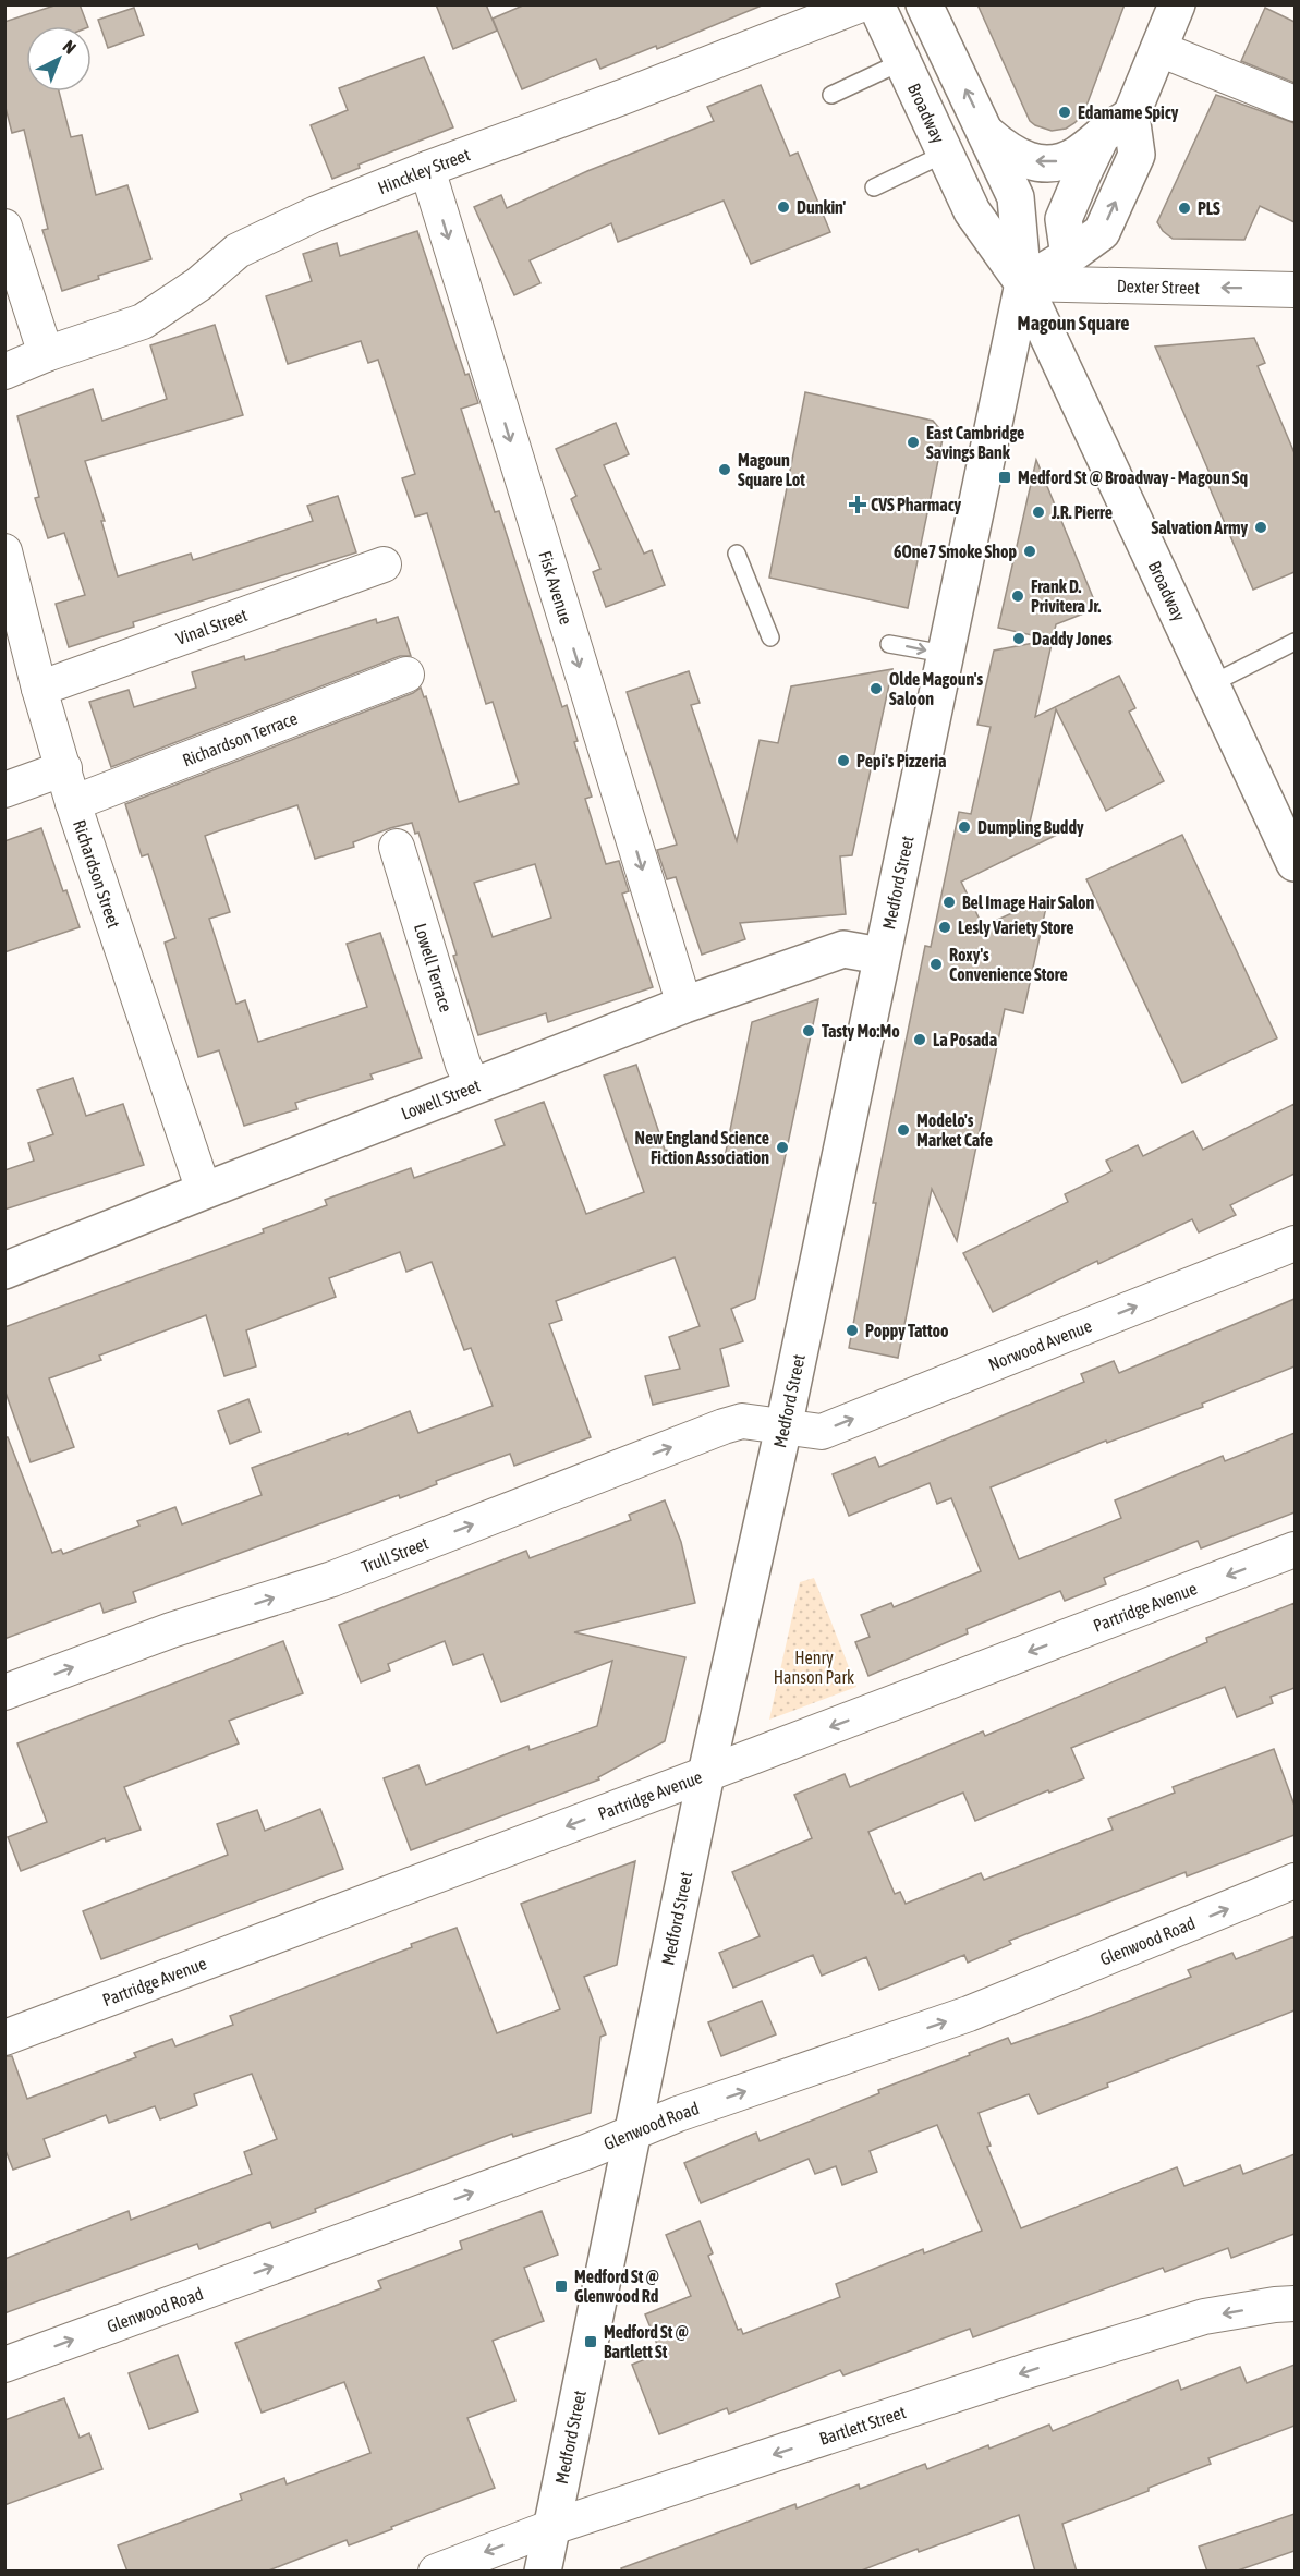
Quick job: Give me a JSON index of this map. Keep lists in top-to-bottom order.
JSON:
{
  "streets": {
    "main road": ["Broadway", "Medford Street", "Lowell Street"],
    "street": [
      "Hinckley Street",
      "Dexter Street",
      "Fisk Avenue",
      "Vinal Street",
      "Richardson Terrace",
      "Richardson Street",
      "Lowell Terrace",
      "Norwood Avenue",
      "Trull Street",
      "Partridge Avenue",
      "Glenwood Road",
      "Bartlett Street"
    ]
  },
  "crossings": [
    ["Broadway", "Dexter Street"],
    ["Broadway", "Medford Street"],
    ["Hinckley Street", "Fisk Avenue"],
    ["Dexter Street", "Medford Street"],
    ["Fisk Avenue", "Lowell Street"],
    ["Vinal Street", "Richardson Street"],
    ["Richardson Terrace", "Richardson Street"],
    ["Richardson Street", "Lowell Street"],
    ["Medford Street", "Lowell Street"],
    ["Medford Street", "Norwood Avenue"],
    ["Medford Street", "Trull Street"],
    ["Medford Street", "Partridge Avenue"],
    ["Medford Street", "Glenwood Road"],
    ["Medford Street", "Bartlett Street"],
    ["Lowell Terrace", "Lowell Street"],
    ["Norwood Avenue", "Trull Street"]
  ],
  "one_way": [
    "Fisk Avenue",
    "Norwood Avenue",
    "Trull Street",
    "Partridge Avenue",
    "Glenwood Road",
    "Bartlett Street"
  ],
  "districts": ["Magoun Square"],
  "parks": ["Henry Hanson Park"],
  "places": {
    "other": [
      "Edamame Spicy",
      "Dunkin'",
      "PLS",
      "East Cambridge Savings Bank",
      "Magoun Square Lot",
      "J.R. Pierre",
      "Salvation Army",
      "6One7 Smoke Shop",
      "Frank D. Privitera Jr.",
      "Daddy Jones",
      "Olde Magoun's Saloon",
      "Pepi's Pizzeria",
      "Dumpling Buddy",
      "Bel Image Hair Salon",
      "Lesly Variety Store",
      "Roxy's Convenience Store",
      "Tasty Mo:Mo",
      "La Posada",
      "Modelo's Market Cafe",
      "New England Science Fiction Association",
      "Poppy Tattoo"
    ],
    "transit": ["Medford St @ Broadway - Magoun Sq", "Medford St @ Glenwood Rd", "Medford St @ Bartlett St"],
    "health": ["CVS Pharmacy"]
  },
  "north": "top right"
}
